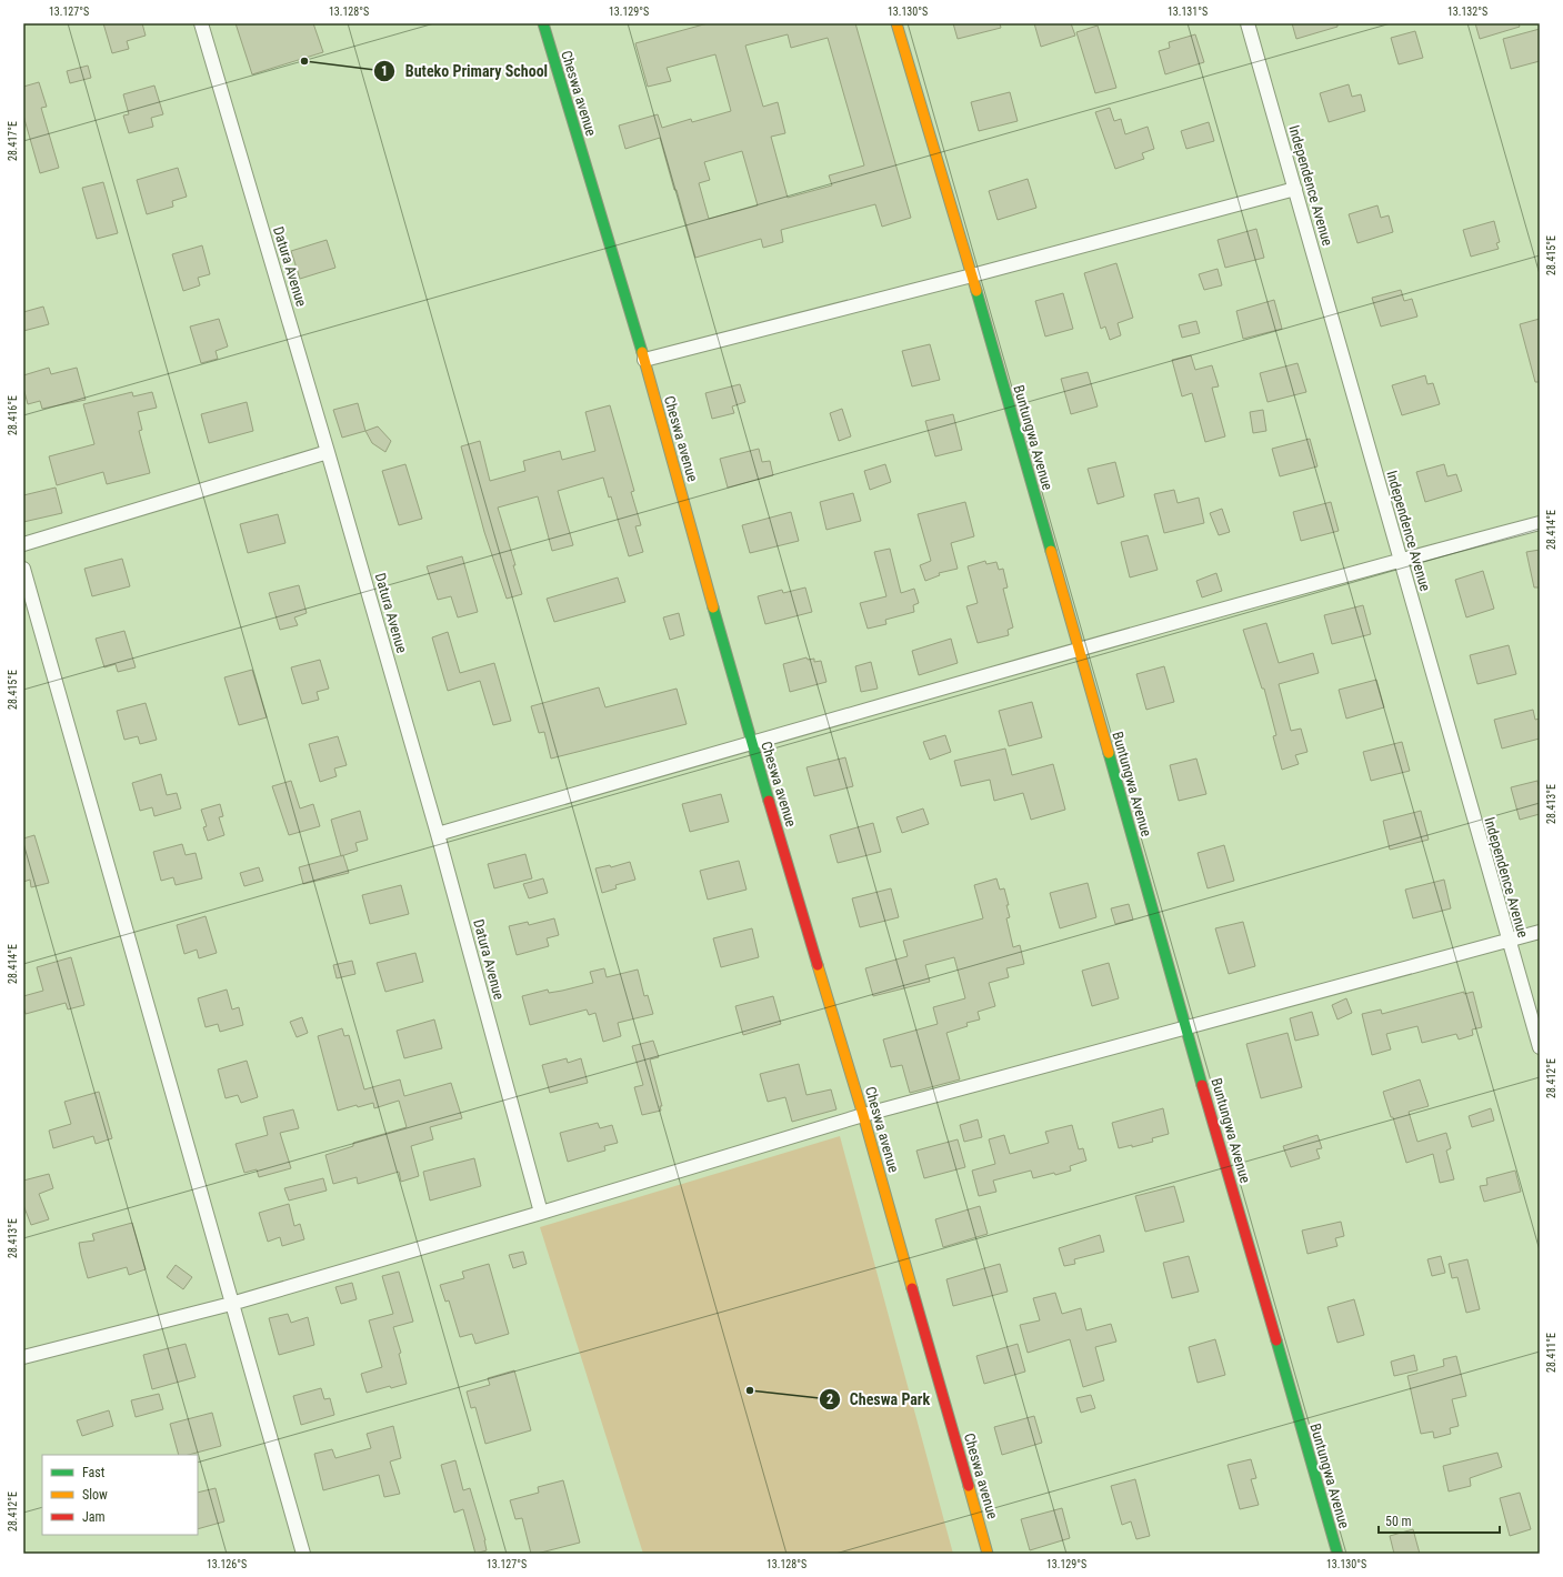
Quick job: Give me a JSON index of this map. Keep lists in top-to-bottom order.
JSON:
{
  "streets": {
    "street": [
      "Cheswa avenue",
      "Independence Avenue",
      "Datura Avenue",
      "Buntungwa Avenue"
    ]
  },
  "places": ["Buteko Primary School", "Cheswa Park"],
  "legend": ["Fast", "Slow", "Jam"],
  "scale_bar": "50 m",
  "coordinates": [
    "13.127°S",
    "13.128°S",
    "13.129°S",
    "13.130°S",
    "13.131°S",
    "13.132°S",
    "28.417°E",
    "28.415°E",
    "28.416°E",
    "28.414°E",
    "28.413°E",
    "28.412°E",
    "28.411°E",
    "13.126°S"
  ]
}
